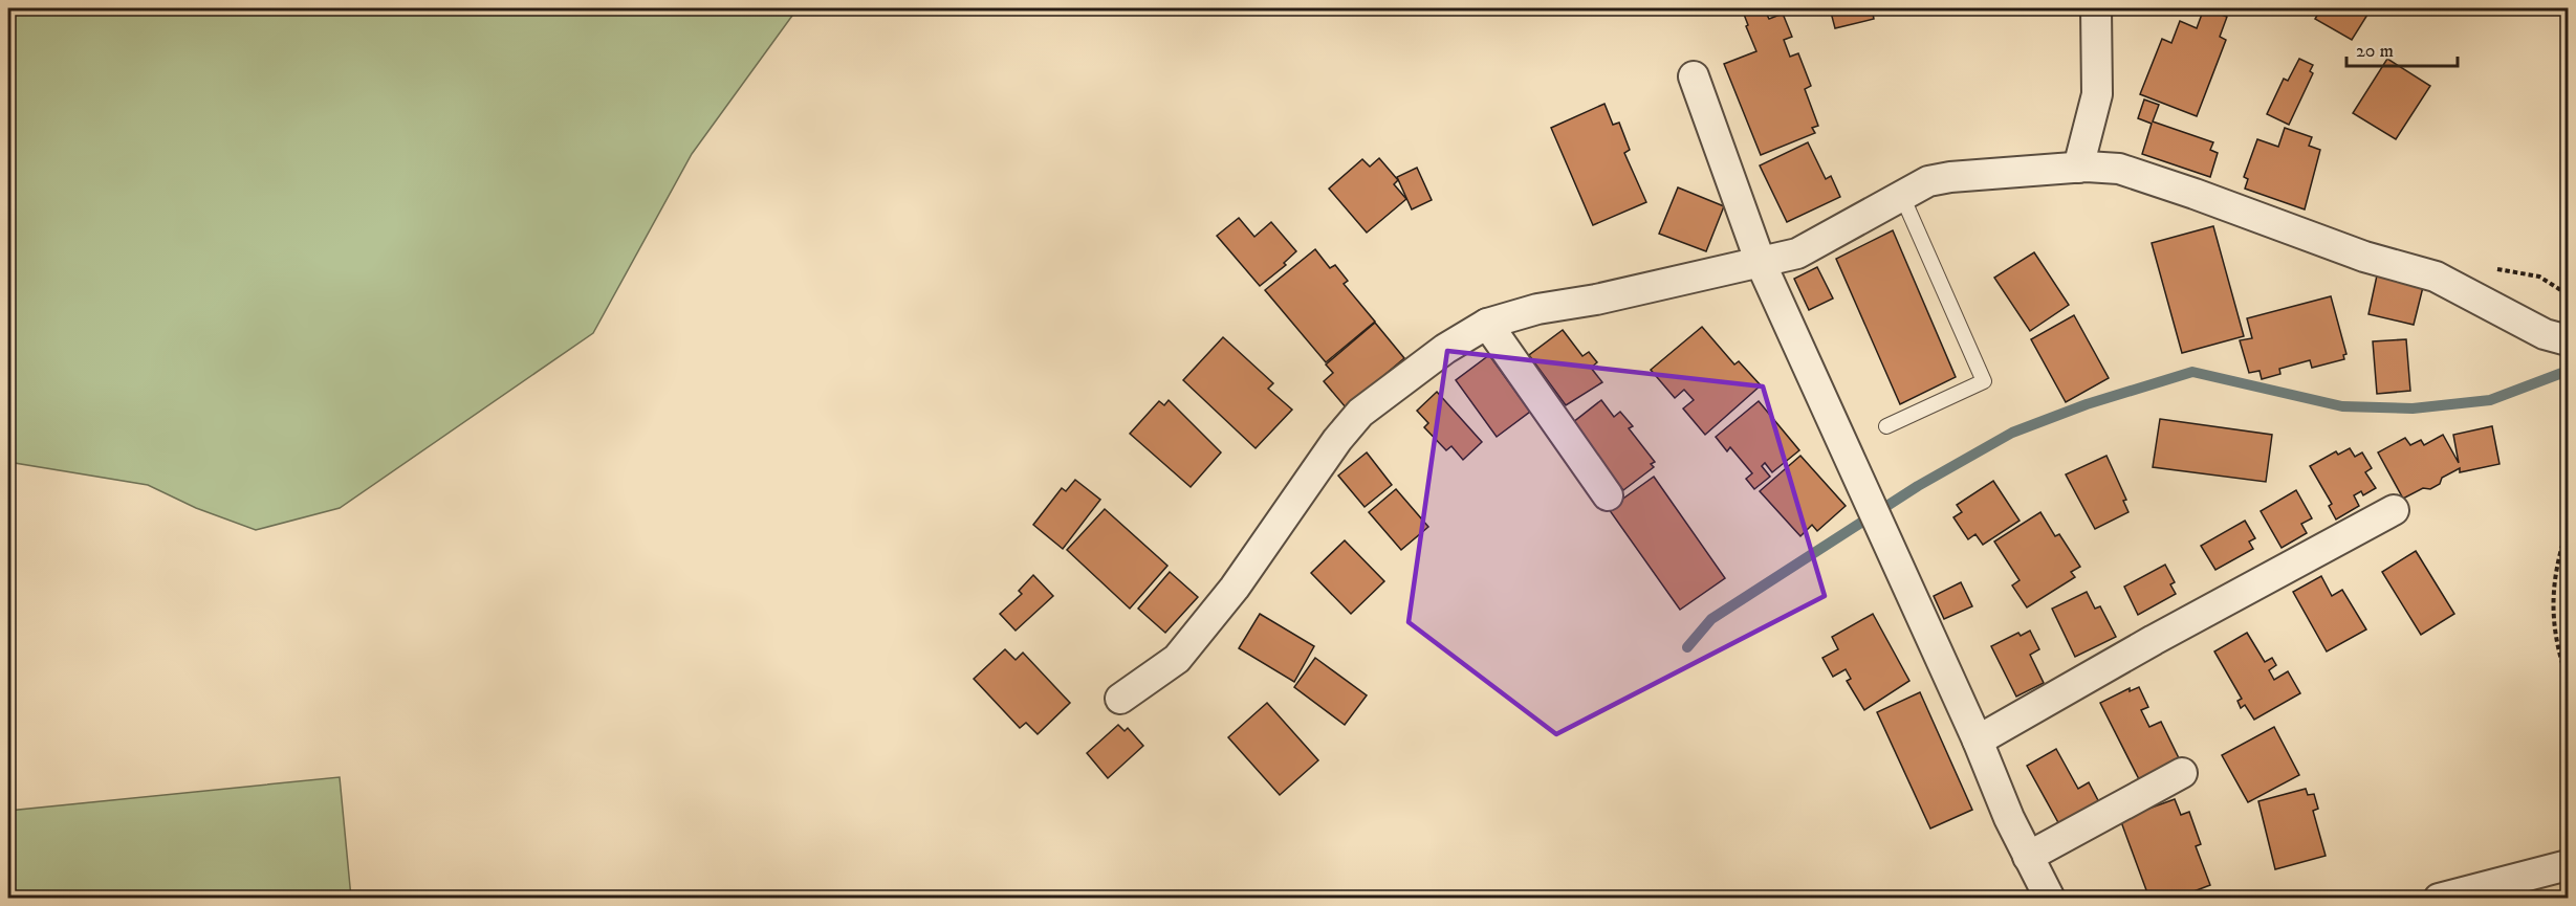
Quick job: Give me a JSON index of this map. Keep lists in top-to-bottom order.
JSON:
{
  "scale_bar": "20 m"
}
